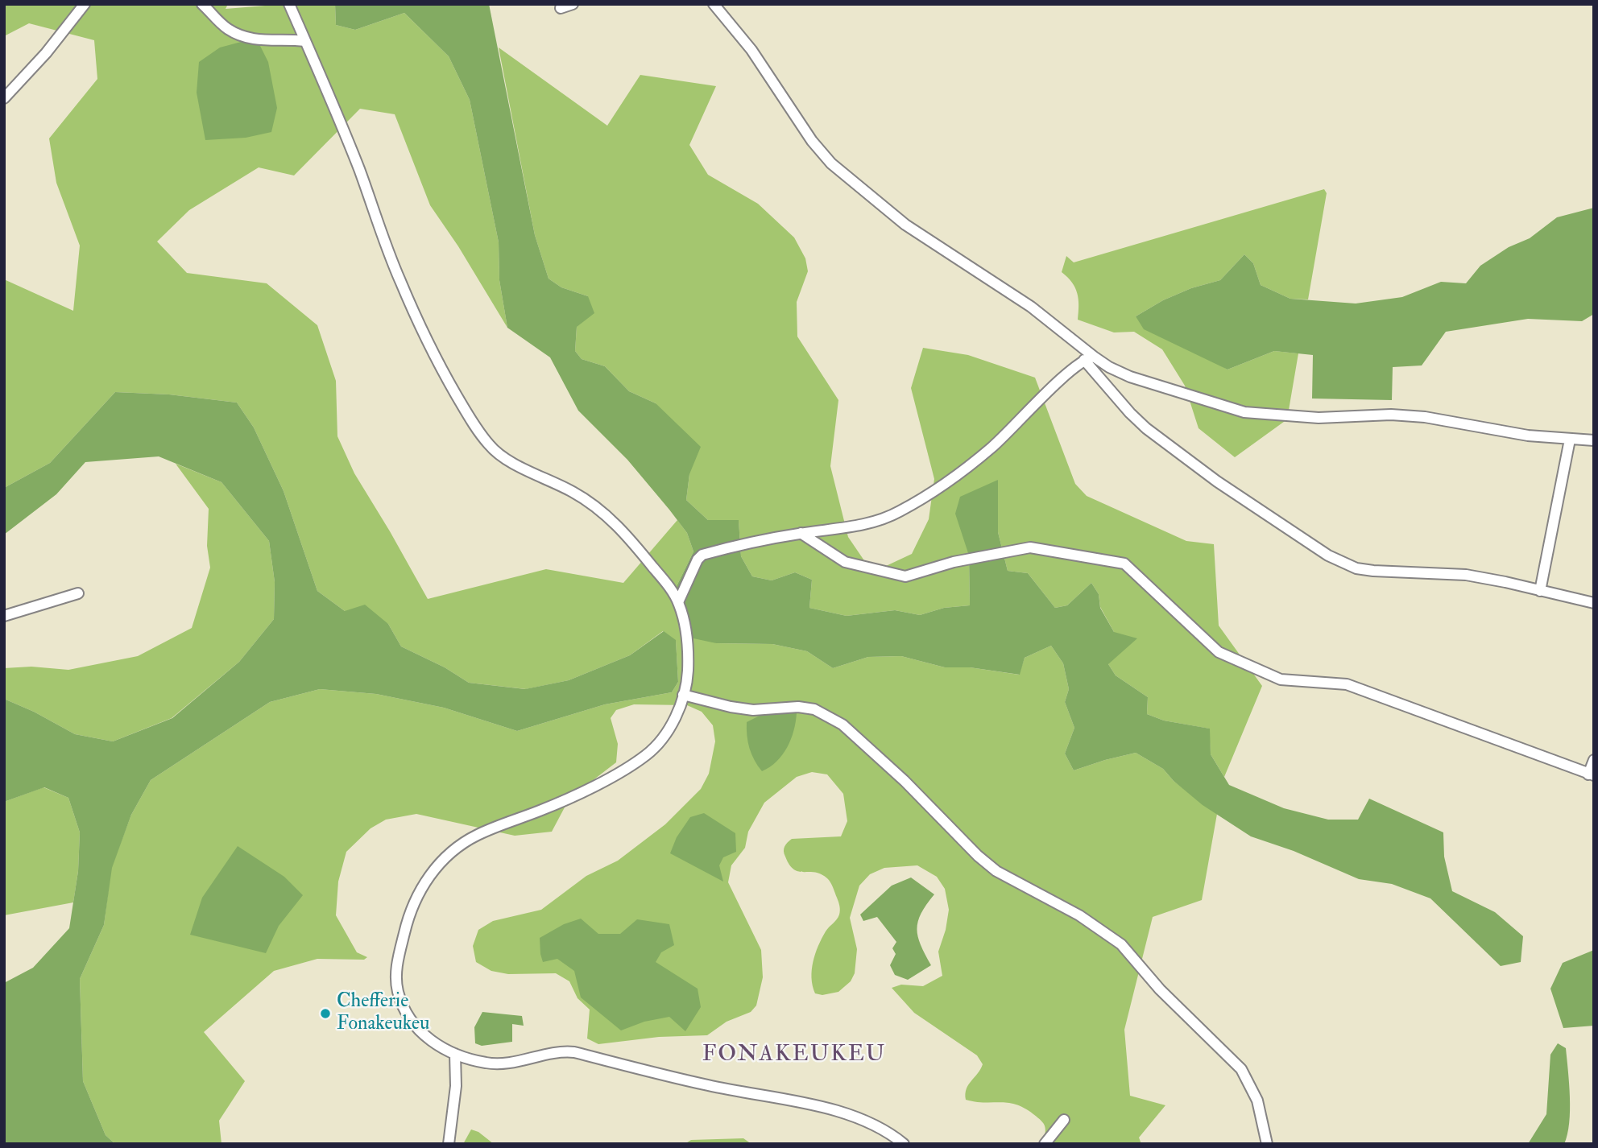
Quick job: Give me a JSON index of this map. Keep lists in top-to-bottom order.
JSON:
{
  "districts": ["FONAKEUKEU"],
  "places": ["Chefferie Fonakeukeu"]
}
